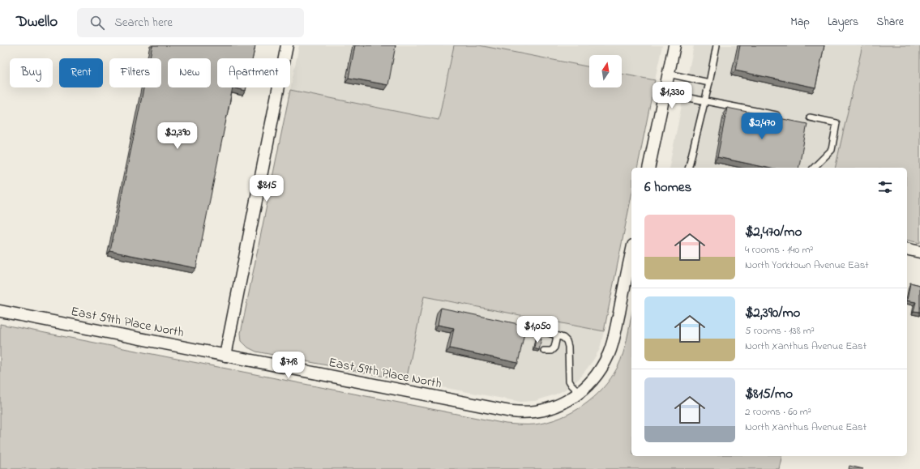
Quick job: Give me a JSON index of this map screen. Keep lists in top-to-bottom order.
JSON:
{
  "streets": {
    "street": ["East 59th Place North"]
  },
  "north": "top",
  "page": {
    "header": "Dwello",
    "search": "Search here",
    "nav": ["Map", "Layers", "Share"],
    "chip": [
      "Buy",
      "Rent",
      "Filters",
      "New",
      "Apartment"
    ],
    "price": [
      "$1,330",
      "$2,470",
      "$2,390",
      "$815",
      "$1,050",
      "$718"
    ],
    "heading": "6 homes",
    "list": [
      {
        "name": "$2,470/mo",
        "note": "4 rooms · 140 m² · North Yorktown Avenue East"
      },
      {
        "name": "$2,390/mo",
        "note": "5 rooms · 138 m² · North Xanthus Avenue East"
      },
      {
        "name": "$815/mo",
        "note": "2 rooms · 60 m² · North Xanthus Avenue East"
      }
    ]
  }
}
